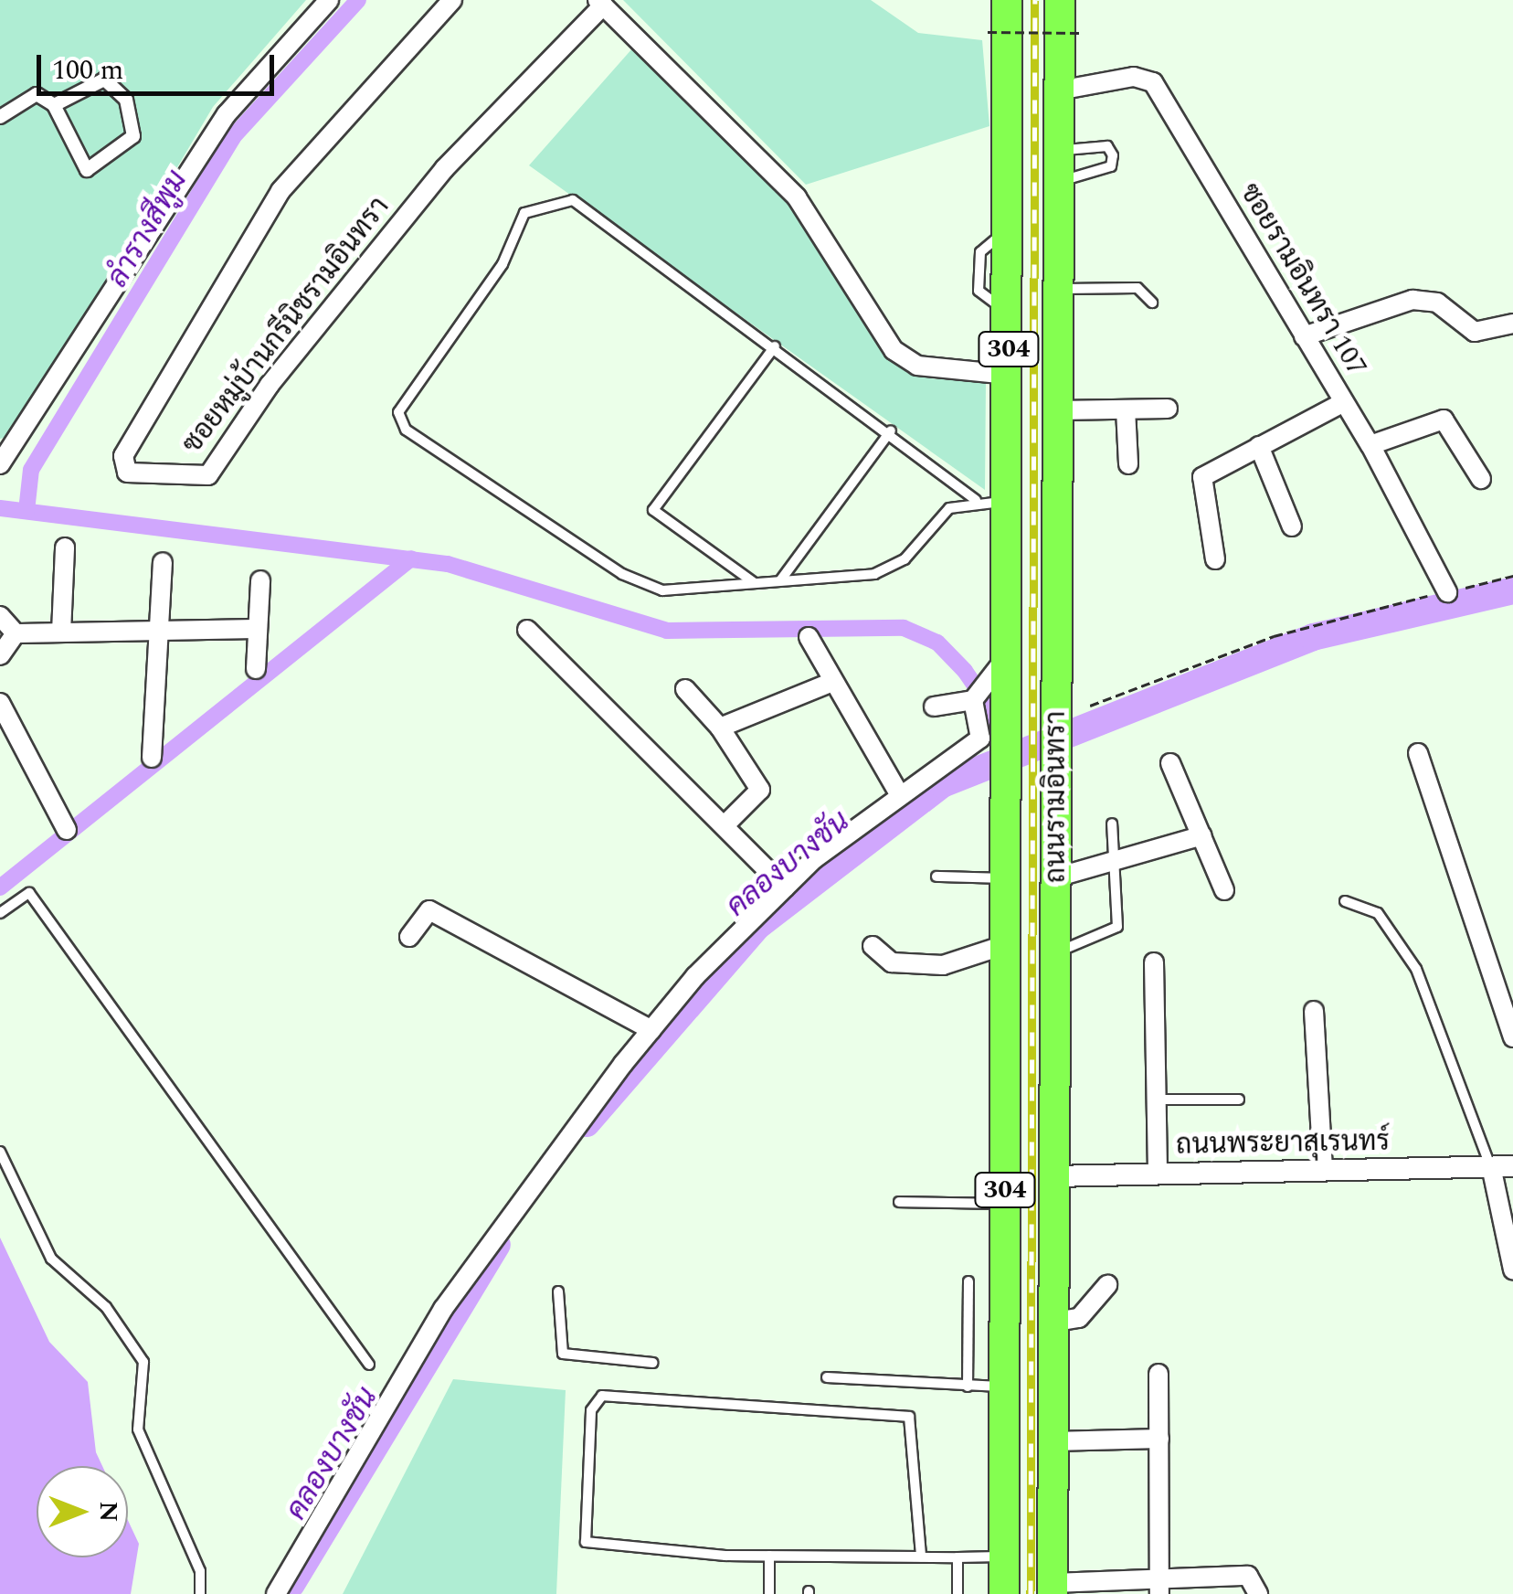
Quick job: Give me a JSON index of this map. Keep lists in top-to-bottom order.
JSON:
{
  "streets": {
    "highway": ["304", "ถนนรามอินทรา"],
    "street": ["ซอยรามอินทรา 107", "ซอยหมู่บ้านกรีนิชรามอินทรา", "ถนนพระยาสุเรนทร์"]
  },
  "crossings": [
    ["ซอยรามอินทรา 107", "ถนนรามอินทรา"],
    ["ซอยหมู่บ้านกรีนิชรามอินทรา", "ถนนรามอินทรา"],
    ["ถนนรามอินทรา", "ถนนพระยาสุเรนทร์"]
  ],
  "water": ["ลำรางสีพูม", "คลองบางชัน"],
  "scale_bar": "100 m",
  "north": "right"
}
